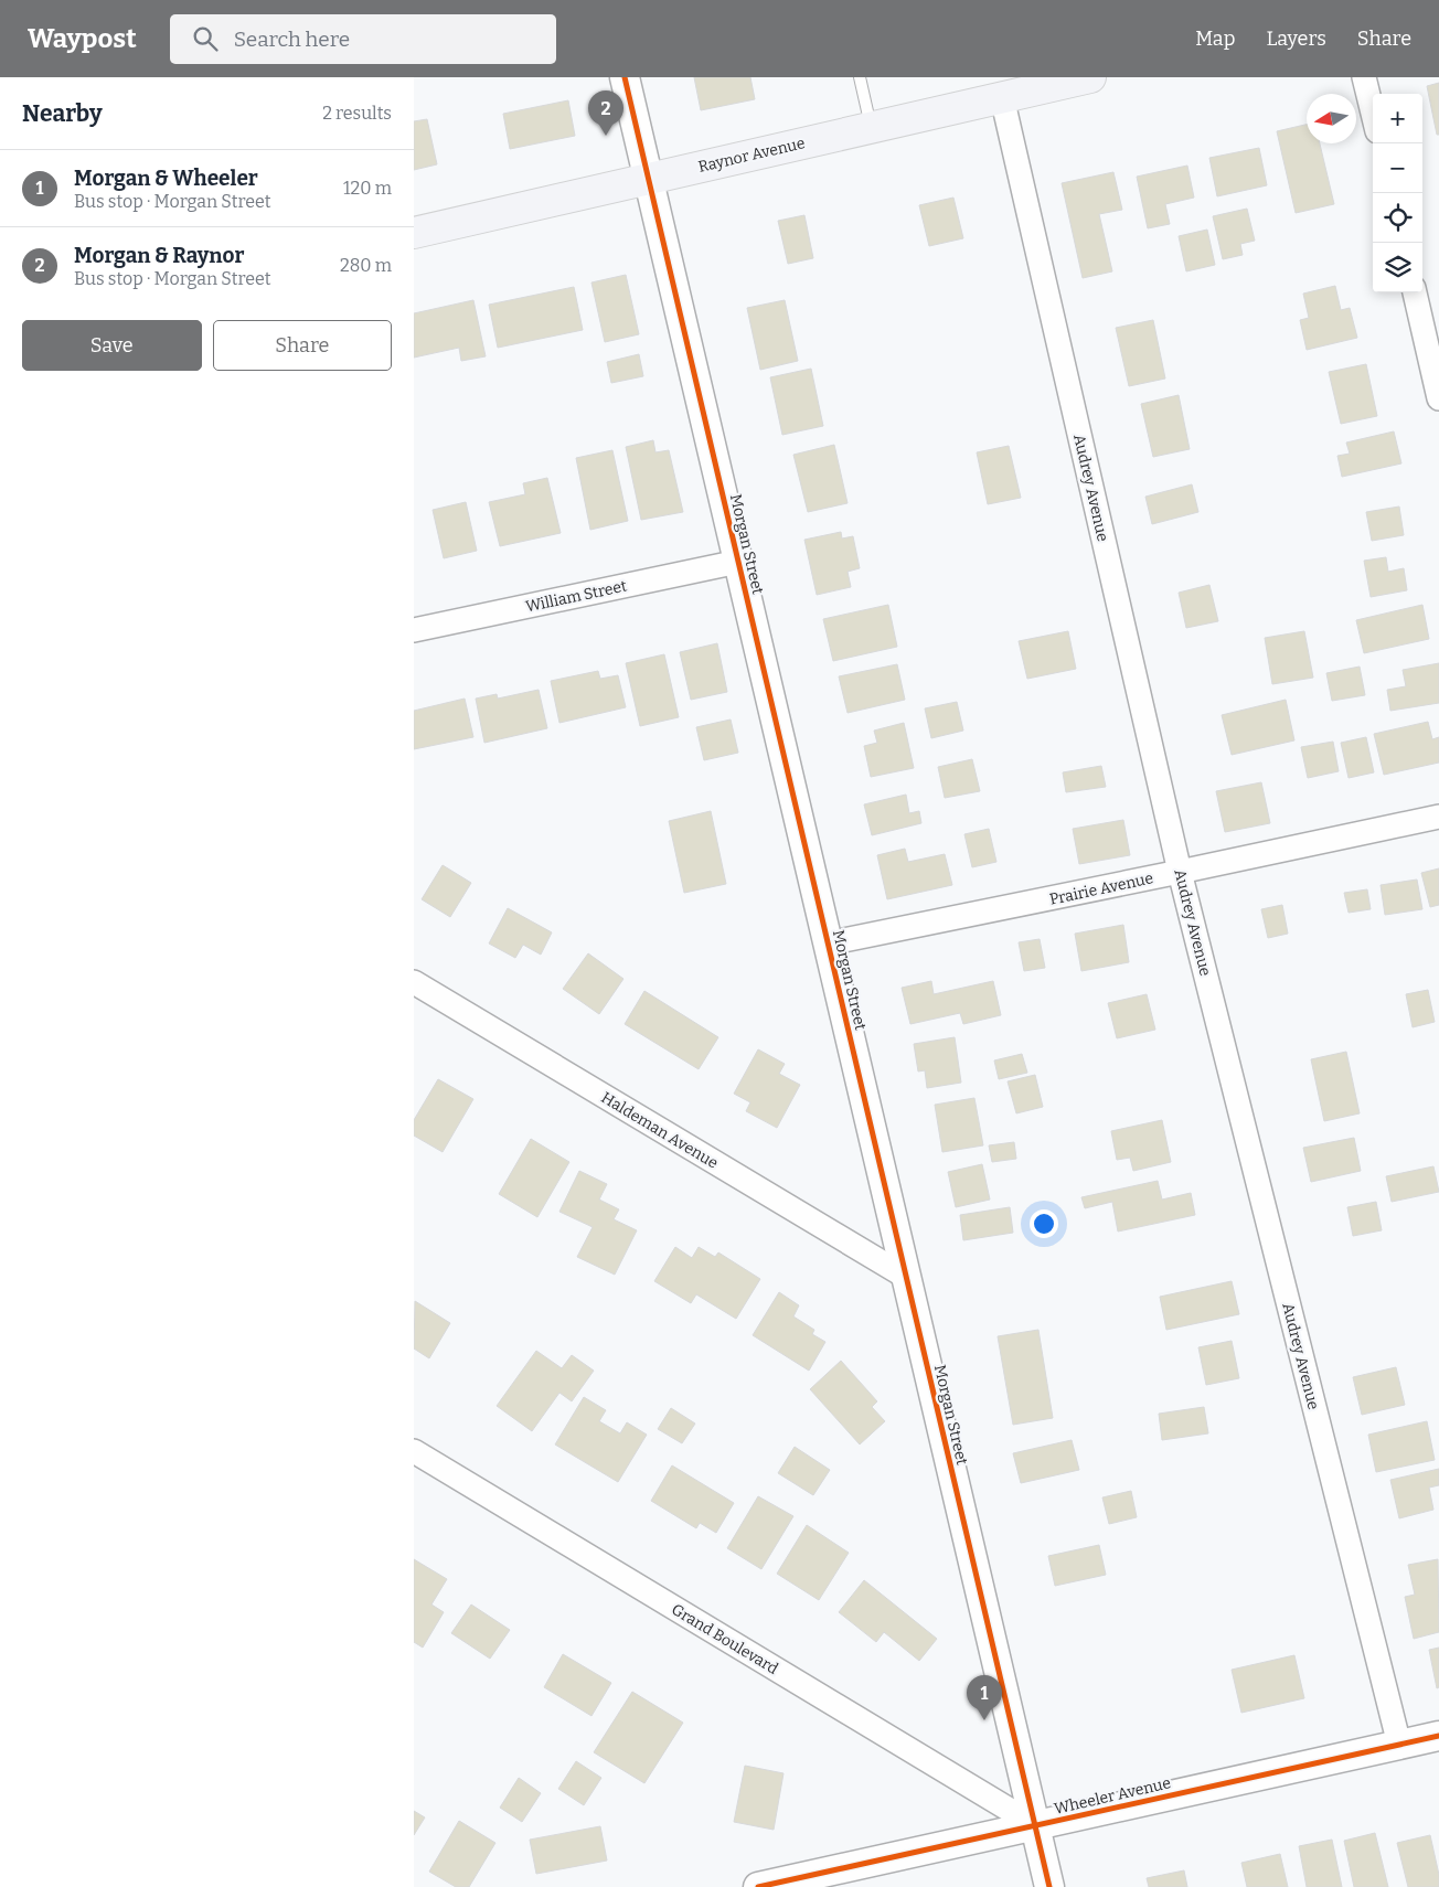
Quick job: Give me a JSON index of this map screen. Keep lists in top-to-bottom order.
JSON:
{
  "streets": {
    "main road": ["Raynor Avenue"],
    "street": [
      "Audrey Avenue",
      "Morgan Street",
      "William Street",
      "Prairie Avenue",
      "Haldeman Avenue",
      "Grand Boulevard",
      "Wheeler Avenue"
    ]
  },
  "crossings": [
    ["Raynor Avenue", "Audrey Avenue"],
    ["Raynor Avenue", "Morgan Street"],
    ["Audrey Avenue", "Prairie Avenue"],
    ["Audrey Avenue", "Wheeler Avenue"],
    ["Morgan Street", "William Street"],
    ["Morgan Street", "Prairie Avenue"],
    ["Morgan Street", "Haldeman Avenue"],
    ["Morgan Street", "Grand Boulevard"],
    ["Morgan Street", "Wheeler Avenue"],
    ["Grand Boulevard", "Wheeler Avenue"]
  ],
  "north": "left",
  "page": {
    "header": "Waypost",
    "search": "Search here",
    "nav": ["Map", "Layers", "Share"],
    "heading": ["Nearby", "2 results"],
    "pins": ["2", "1"],
    "map_buttons": ["+", "−"],
    "list": [
      {
        "mark": "1",
        "name": "Morgan & Wheeler",
        "note": "Bus stop · Morgan Street",
        "value": "120 m"
      },
      {
        "mark": "2",
        "name": "Morgan & Raynor",
        "note": "Bus stop · Morgan Street",
        "value": "280 m"
      }
    ],
    "buttons": ["Save", "Share"]
  }
}
